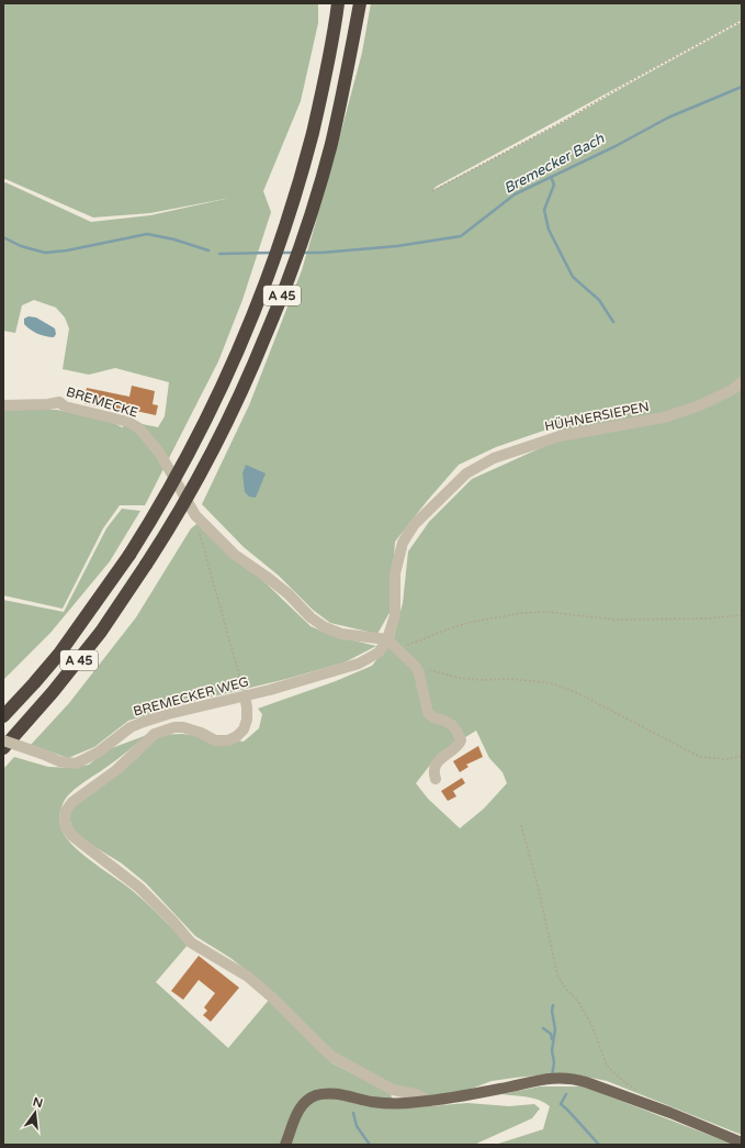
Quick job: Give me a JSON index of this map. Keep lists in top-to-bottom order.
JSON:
{
  "streets": {
    "highway": ["A 45"],
    "street": ["BREMECKE", "HÜHNERSIEPEN", "BREMECKER WEG"]
  },
  "crossings": [
    ["HÜHNERSIEPEN", "BREMECKER WEG"]
  ],
  "water": ["Bremecker Bach"],
  "north": "top"
}
